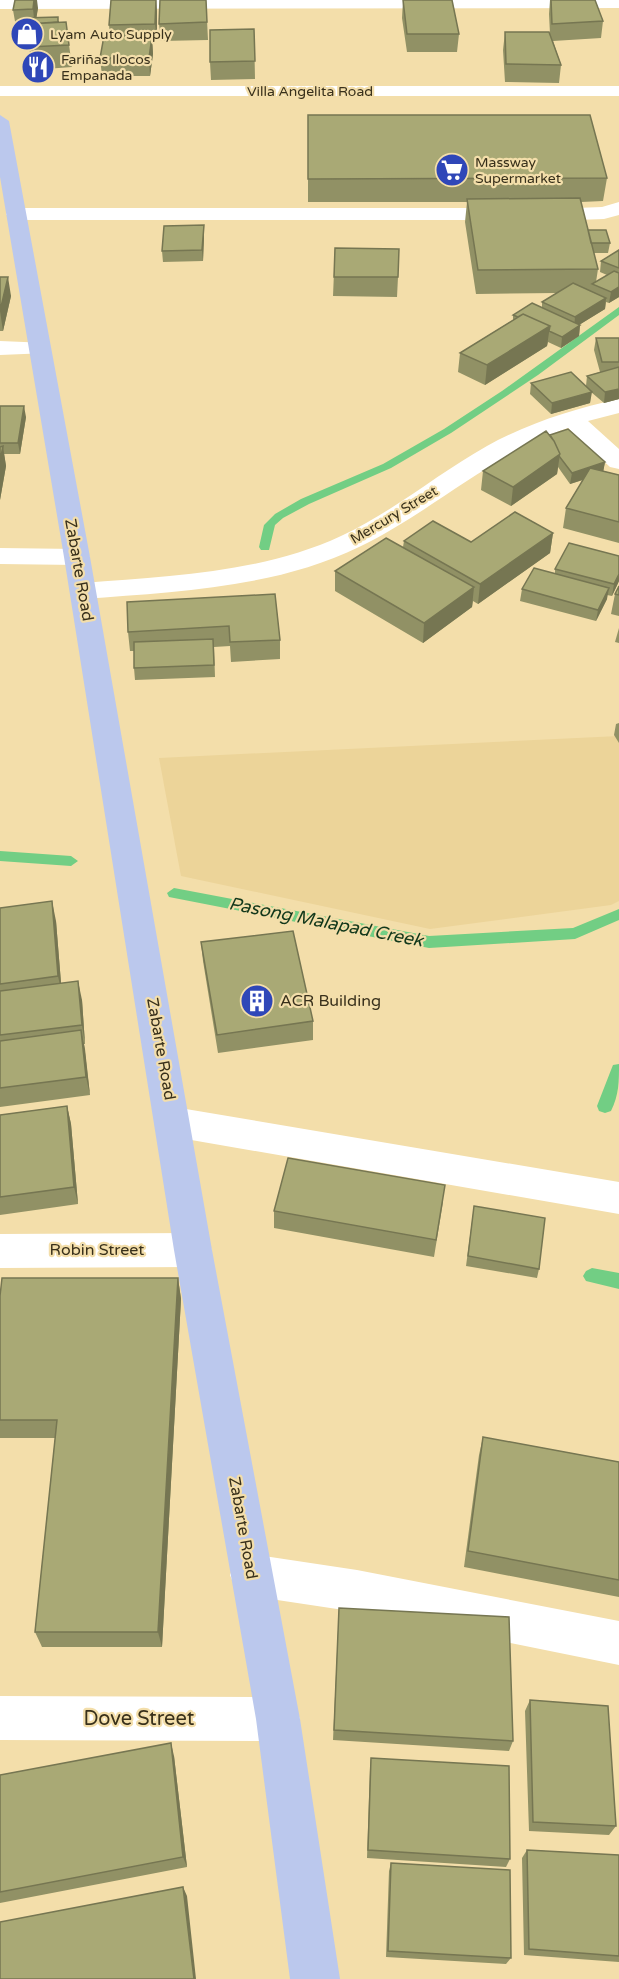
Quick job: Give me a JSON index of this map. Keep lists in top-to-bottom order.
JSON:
{
  "streets": {
    "main road": ["Zabarte Road"],
    "street": [
      "Villa Angelita Road",
      "Mercury Street",
      "Robin Street",
      "Dove Street"
    ]
  },
  "crossings": [
    ["Mercury Street", "Zabarte Road"],
    ["Zabarte Road", "Robin Street"],
    ["Zabarte Road", "Dove Street"]
  ],
  "water": ["Pasong Malapad Creek"],
  "places": {
    "shop": ["Lyam Auto Supply"],
    "restaurant": ["Fariñas Ilocos Empanada"],
    "supermarket": ["Massway Supermarket"],
    "building": ["ACR Building"]
  }
}
